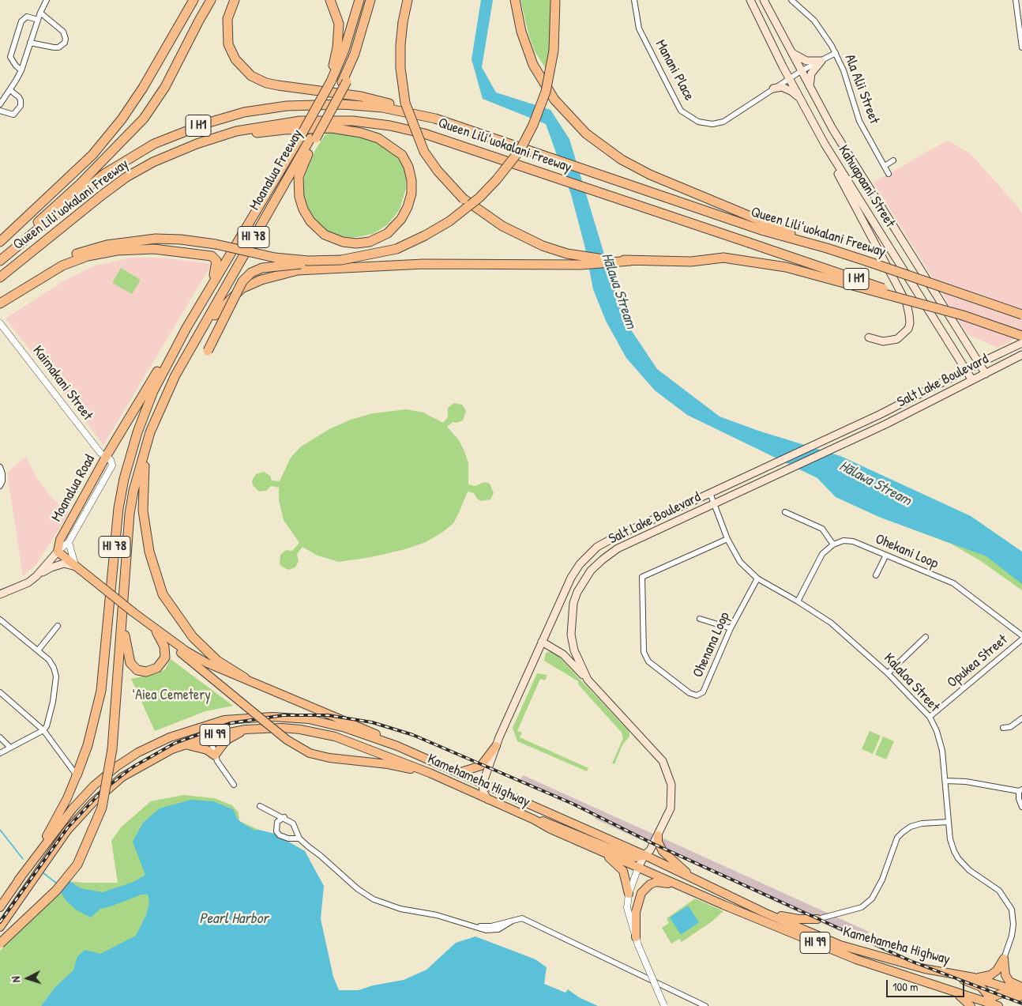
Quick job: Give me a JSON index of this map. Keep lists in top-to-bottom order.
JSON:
{
  "streets": {
    "highway": [
      "I H1",
      "Queen Liliʻuokalani Freeway",
      "Moanalua Freeway",
      "HI 78"
    ],
    "main road": [
      "Kahuapaani Street",
      "Salt Lake Boulevard",
      "Moanalua Road",
      "HI 99",
      "Kamehameha Highway"
    ],
    "street": [
      "Manani Place",
      "Ala Alii Street",
      "Kaimakani Street",
      "Ohekani Loop",
      "Ohenana Loop",
      "Opukea Street",
      "Kalaloa Street"
    ]
  },
  "crossings": [
    ["Manani Place", "Ala Alii Street"],
    ["Manani Place", "Kahuapaani Street"],
    ["Moanalua Freeway", "HI 78"],
    ["Kahuapaani Street", "Salt Lake Boulevard"],
    ["HI 78", "Kamehameha Highway"],
    ["Salt Lake Boulevard", "Kalaloa Street"],
    ["Salt Lake Boulevard", "Kamehameha Highway"],
    ["Kaimakani Street", "Moanalua Road"],
    ["Ohenana Loop", "Kalaloa Street"],
    ["Opukea Street", "Kalaloa Street"]
  ],
  "water": ["Hālawa Stream", "Pearl Harbor"],
  "parks": ["ʻAiea Cemetery"],
  "scale_bar": "100 m",
  "north": "left"
}
